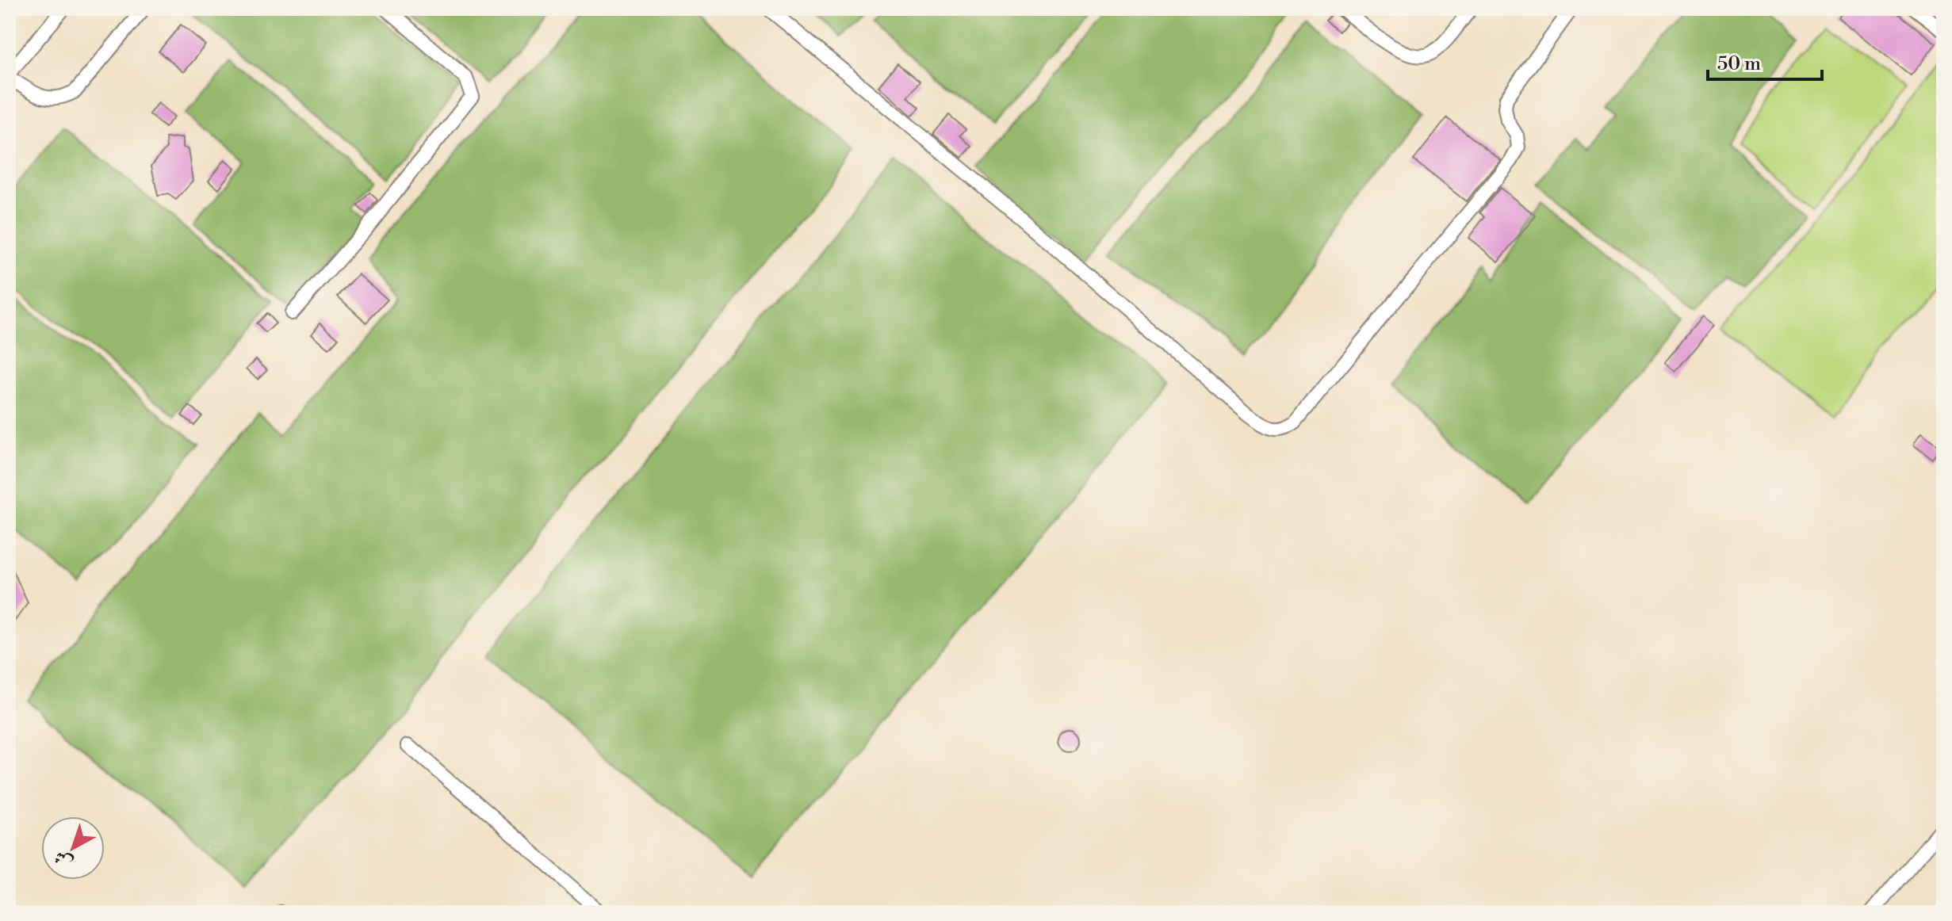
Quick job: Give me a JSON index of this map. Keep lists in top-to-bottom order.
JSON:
{
  "scale_bar": "50 m",
  "north": "bottom left"
}
